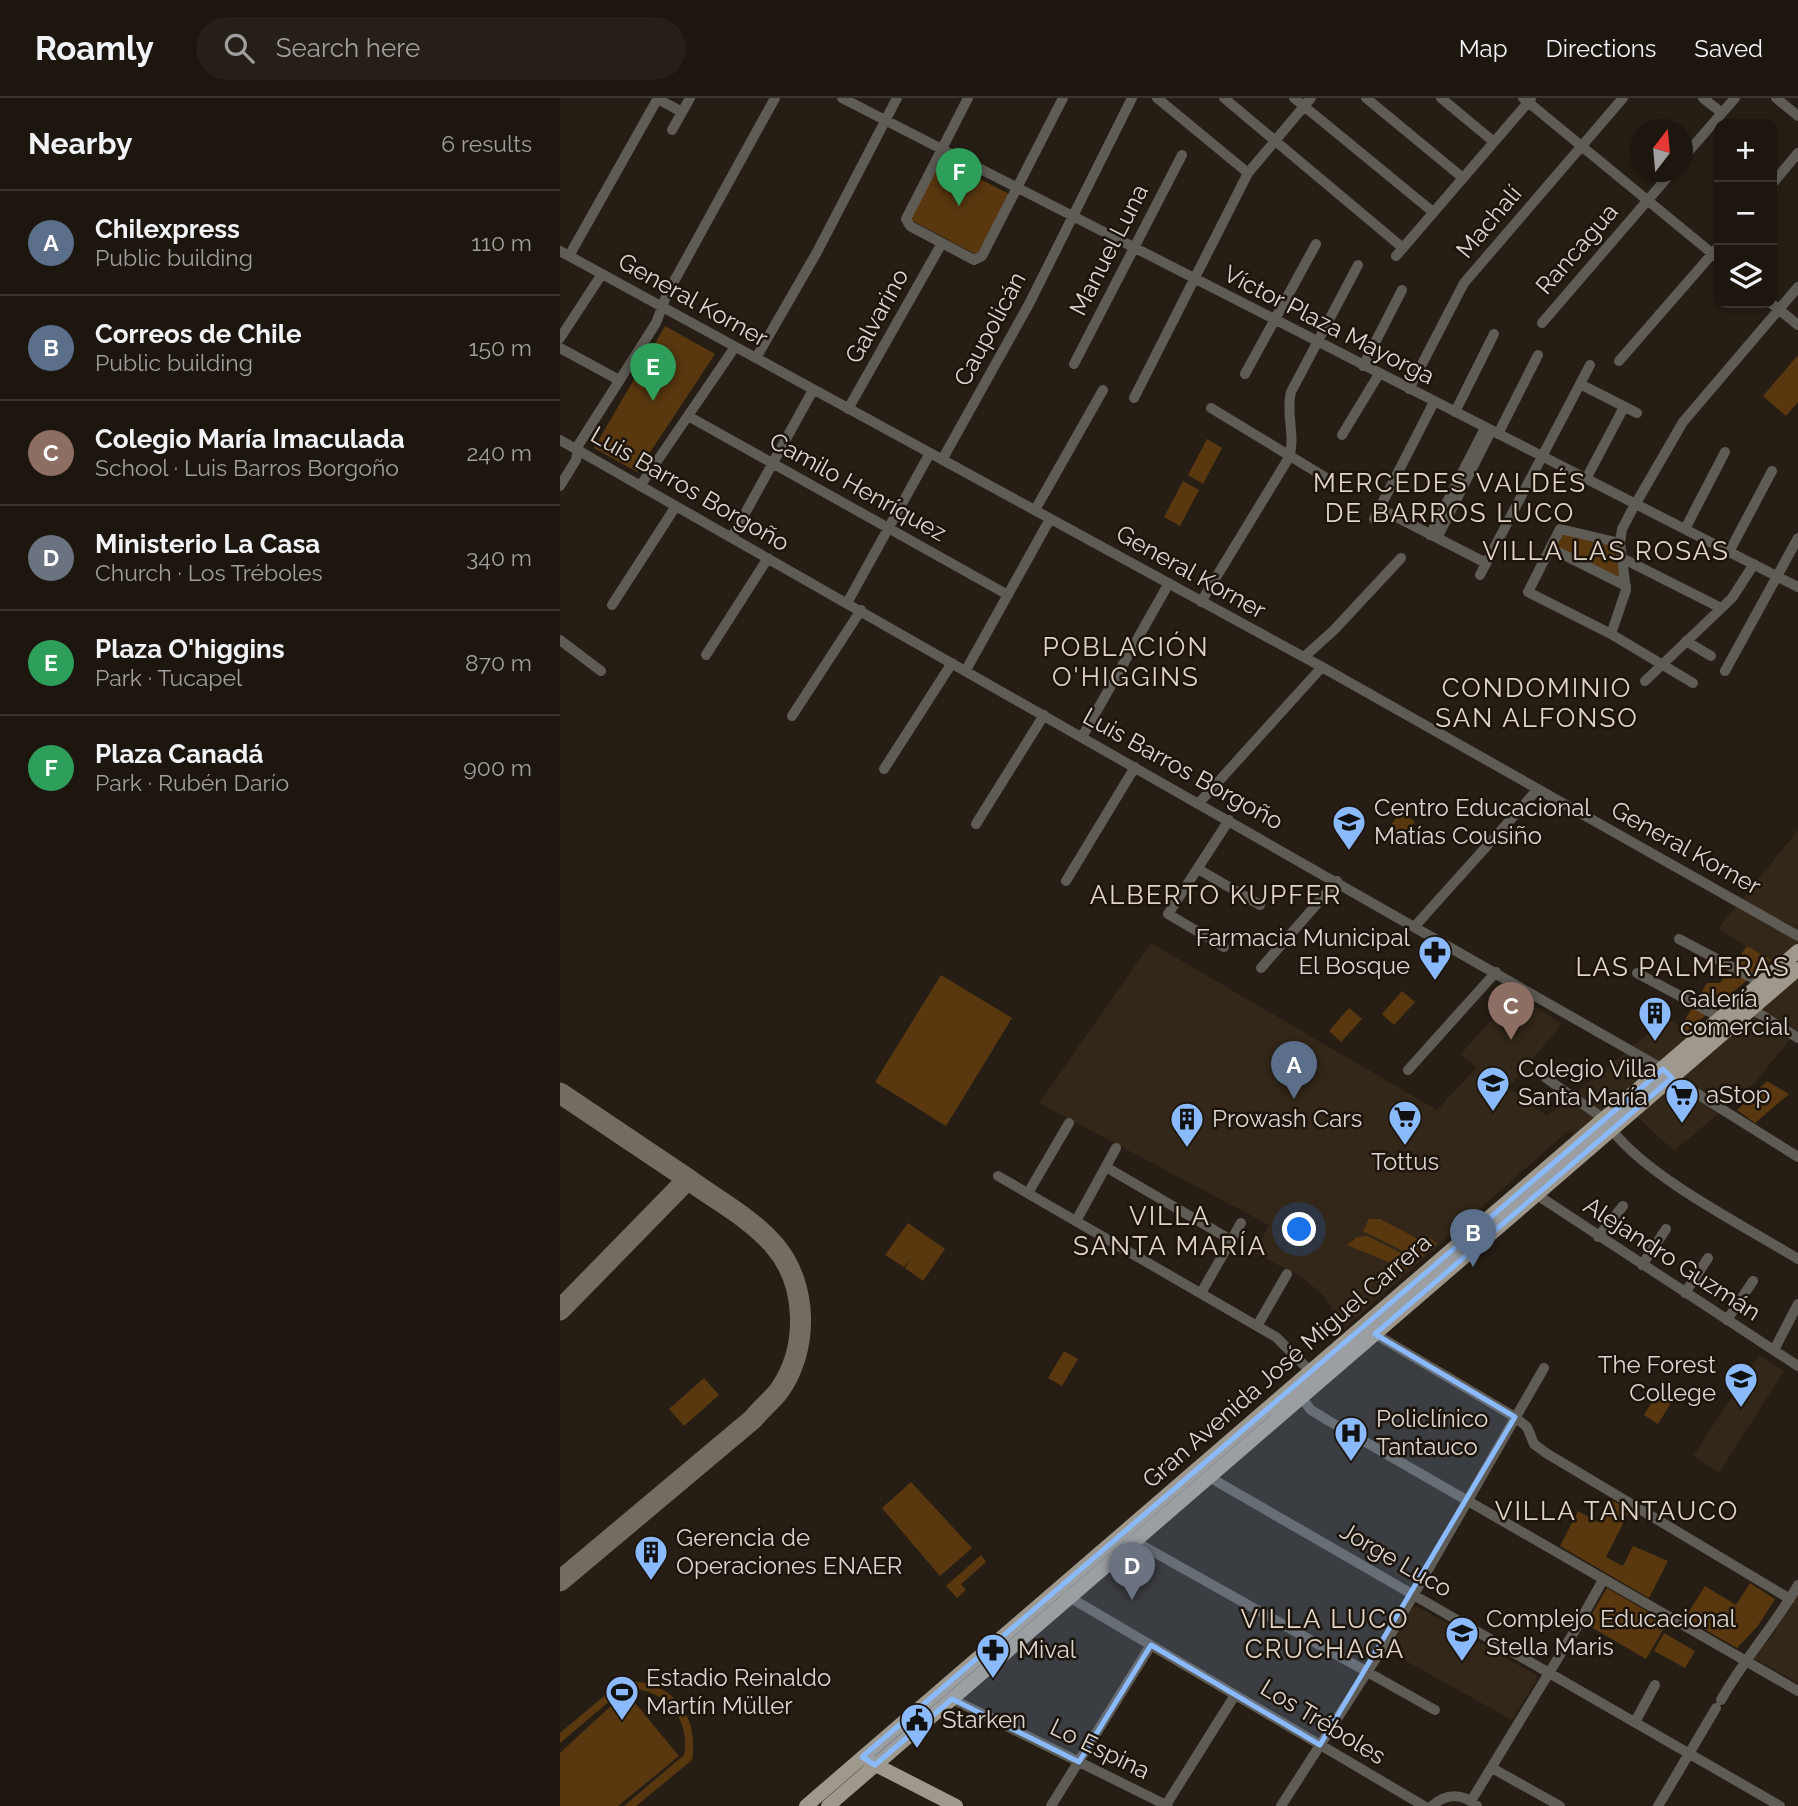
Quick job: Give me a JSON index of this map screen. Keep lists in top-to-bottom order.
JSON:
{
  "streets": {
    "main road": ["Gran Avenida José Miguel Carrera"],
    "street": [
      "Machalí",
      "Rancagua",
      "Manuel Luna",
      "General Korner",
      "Galvarino",
      "Víctor Plaza Mayorga",
      "Caupolicán",
      "Camilo Henríquez",
      "Luis Barros Borgoño",
      "Alejandro Guzmán",
      "Jorge Luco",
      "Los Tréboles",
      "Lo Espina"
    ]
  },
  "crossings": [
    ["Machalí", "Víctor Plaza Mayorga"],
    ["Manuel Luna", "Víctor Plaza Mayorga"],
    ["General Korner", "Galvarino"],
    ["General Korner", "Caupolicán"],
    ["Víctor Plaza Mayorga", "Caupolicán"],
    ["Luis Barros Borgoño", "Gran Avenida José Miguel Carrera"],
    ["Alejandro Guzmán", "Gran Avenida José Miguel Carrera"],
    ["Gran Avenida José Miguel Carrera", "Jorge Luco"],
    ["Gran Avenida José Miguel Carrera", "Los Tréboles"],
    ["Gran Avenida José Miguel Carrera", "Lo Espina"]
  ],
  "districts": [
    "MERCEDES VALDÉS DE BARROS LUCO",
    "VILLA LAS ROSAS",
    "POBLACIÓN O'HIGGINS",
    "CONDOMINIO SAN ALFONSO",
    "ALBERTO KUPFER",
    "LAS PALMERAS",
    "VILLA SANTA MARÍA",
    "VILLA TANTAUCO",
    "VILLA LUCO CRUCHAGA"
  ],
  "places": {
    "school or university": [
      "Centro Educacional Matías Cousiño",
      "Colegio Villa Santa María",
      "The Forest College",
      "Complejo Educacional Stella Maris"
    ],
    "pharmacy": ["Farmacia Municipal El Bosque", "Mival"],
    "building": ["Galería comercial", "Prowash Cars", "Gerencia de Operaciones ENAER"],
    "supermarket": ["aStop", "Tottus"],
    "hospital": ["Policlínico Tantauco"],
    "sports": ["Estadio Reinaldo Martín Müller"],
    "public building": ["Starken"]
  },
  "north": "top",
  "page": {
    "header": "Roamly",
    "search": "Search here",
    "nav": ["Map", "Directions", "Saved"],
    "heading": ["Nearby", "6 results"],
    "map_buttons": ["+", "−"],
    "pins": [
      "F",
      "E",
      "C",
      "A",
      "B",
      "D"
    ],
    "list": [
      {
        "mark": "A",
        "name": "Chilexpress",
        "note": "Public building",
        "value": "110 m"
      },
      {
        "mark": "B",
        "name": "Correos de Chile",
        "note": "Public building",
        "value": "150 m"
      },
      {
        "mark": "C",
        "name": "Colegio María Imaculada",
        "note": "School · Luis Barros Borgoño",
        "value": "240 m"
      },
      {
        "mark": "D",
        "name": "Ministerio La Casa",
        "note": "Church · Los Tréboles",
        "value": "340 m"
      },
      {
        "mark": "E",
        "name": "Plaza O'higgins",
        "note": "Park · Tucapel",
        "value": "870 m"
      },
      {
        "mark": "F",
        "name": "Plaza Canadá",
        "note": "Park · Rubén Darío",
        "value": "900 m"
      }
    ]
  }
}
